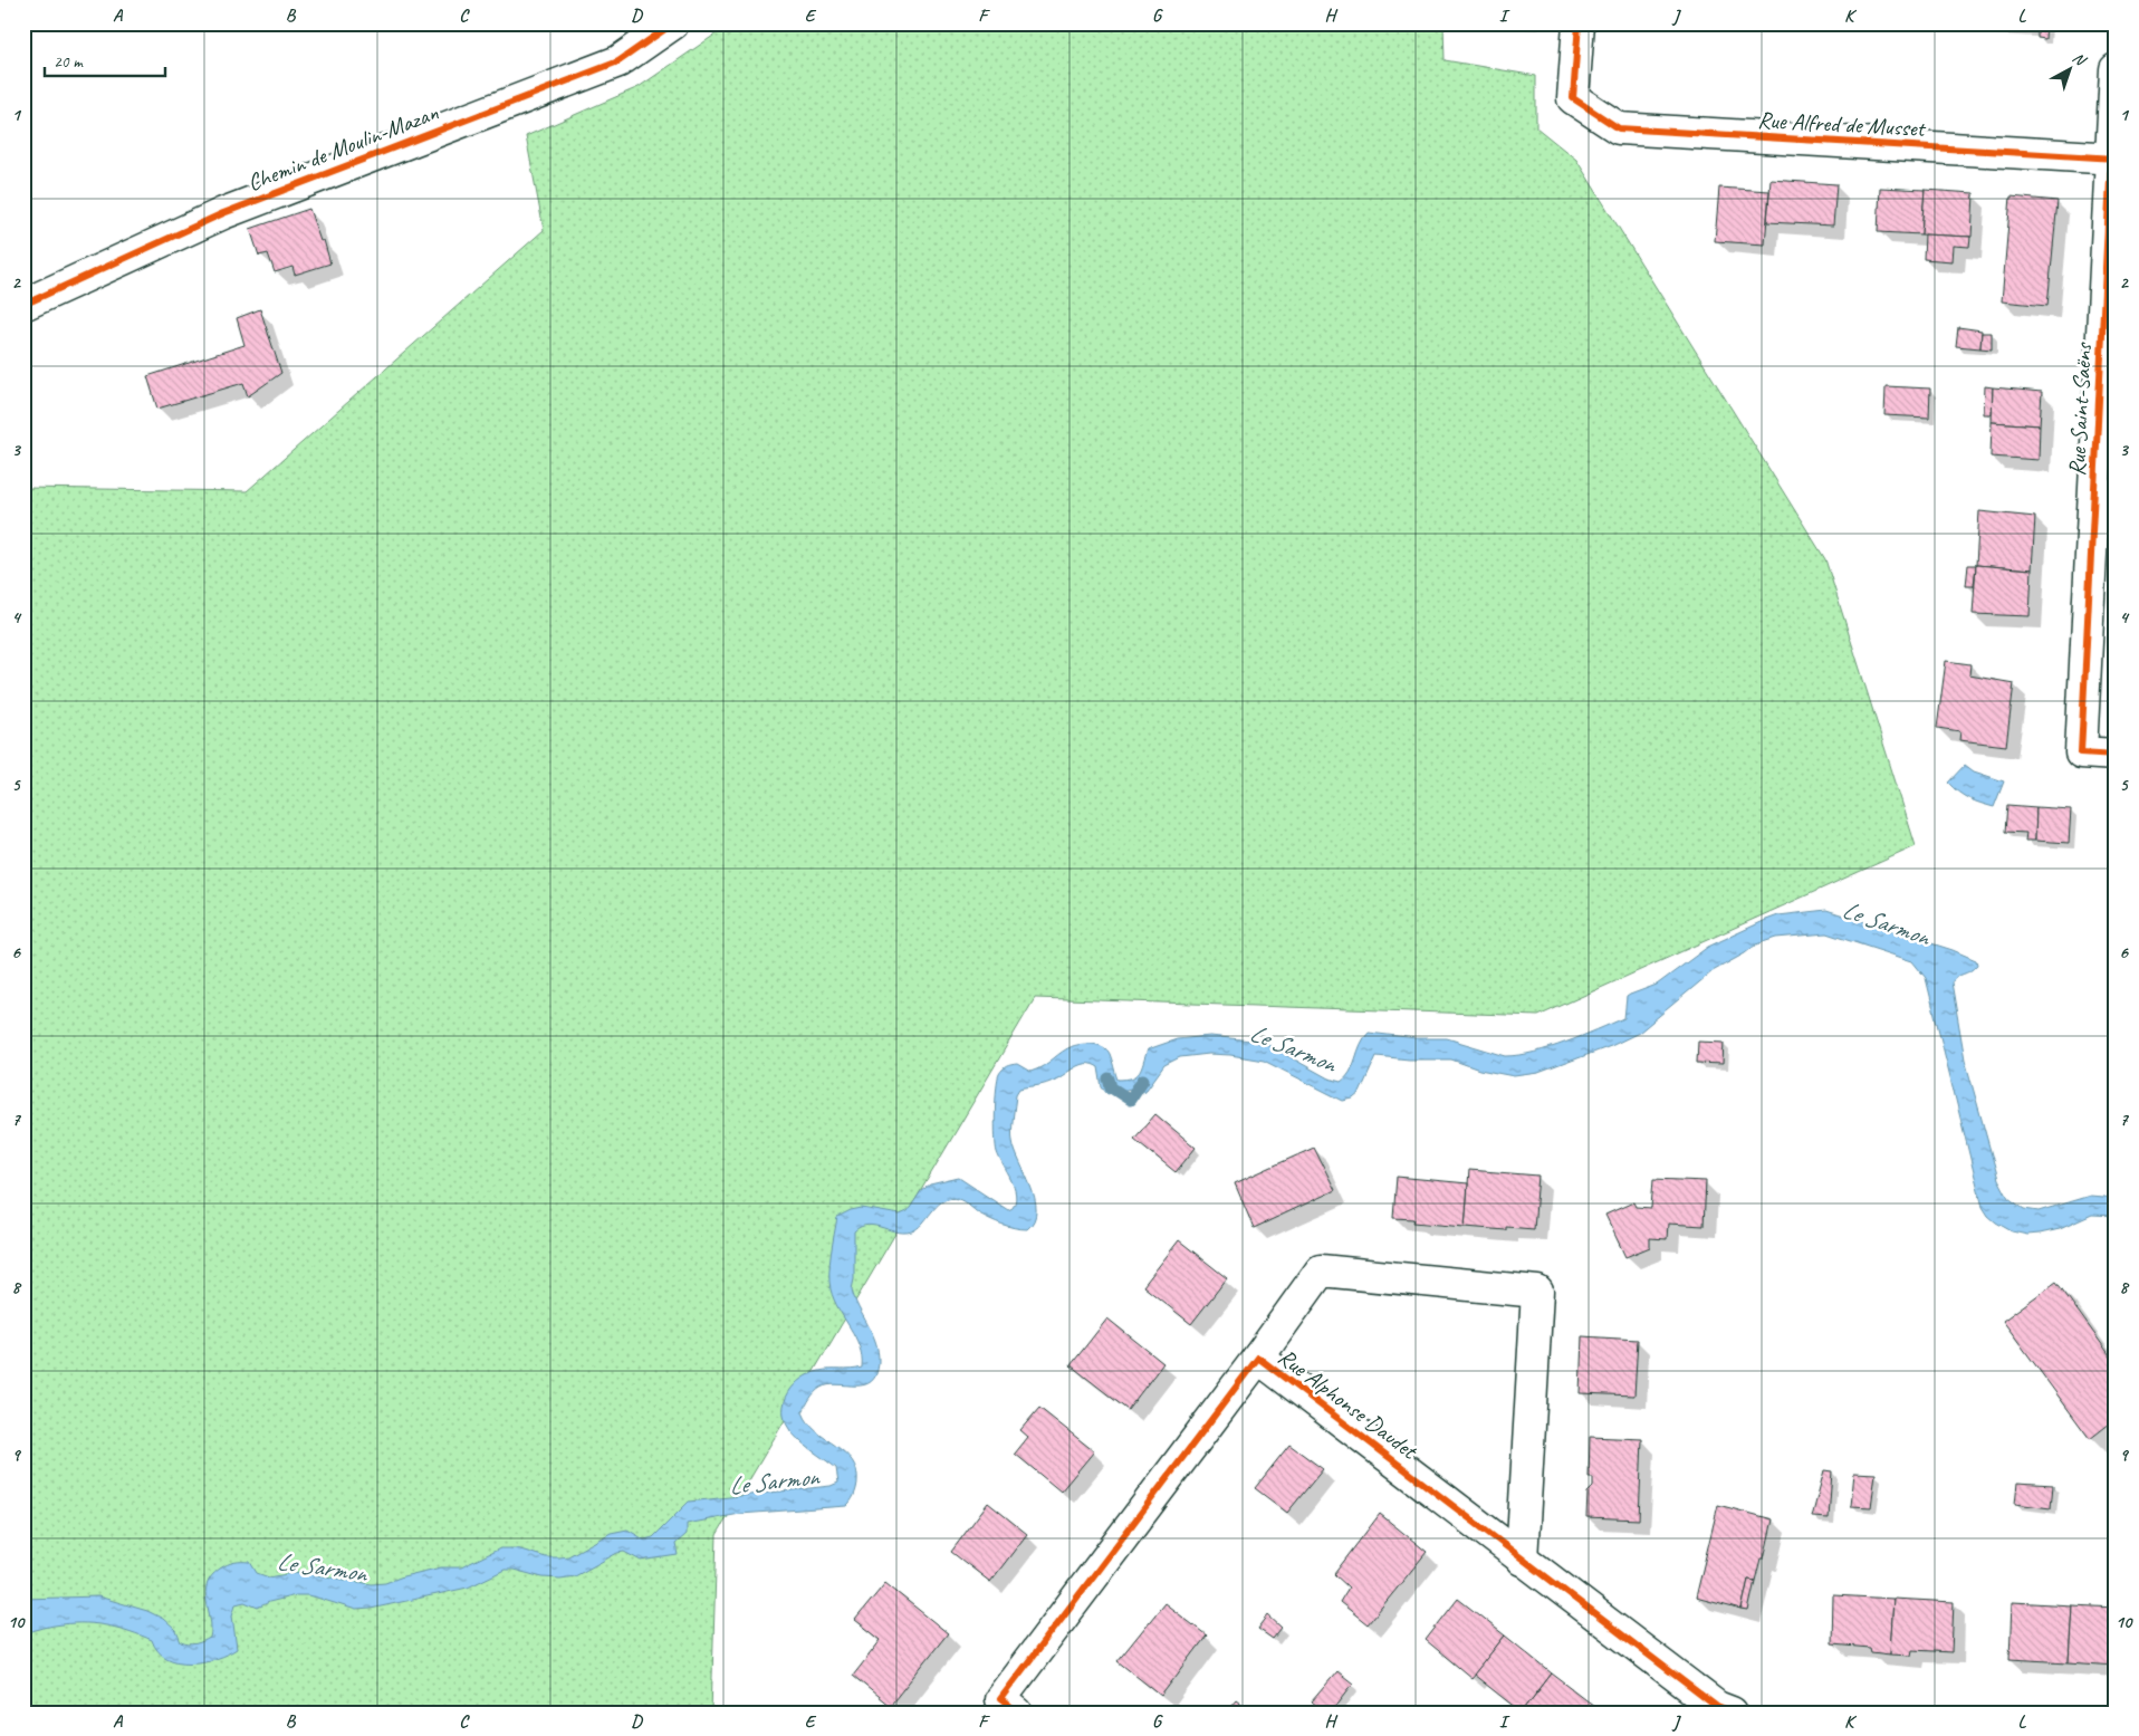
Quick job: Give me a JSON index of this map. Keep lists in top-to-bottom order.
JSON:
{
  "streets": {
    "street": [
      "Rue Alfred de Musset",
      "Chemin de Moulin-Mazan",
      "Rue Saint-Saëns",
      "Rue Alphonse Daudet"
    ]
  },
  "crossings": [
    ["Rue Alfred de Musset", "Rue Saint-Saëns"]
  ],
  "water": ["Le Sarmon"],
  "scale_bar": "20 m",
  "north": "top right",
  "grid": {
    "columns": [
      "A",
      "B",
      "C",
      "D",
      "E",
      "F",
      "G",
      "H",
      "I",
      "J",
      "K",
      "L"
    ],
    "rows": [
      "1",
      "2",
      "3",
      "4",
      "5",
      "6",
      "7",
      "8",
      "9",
      "10"
    ]
  }
}
